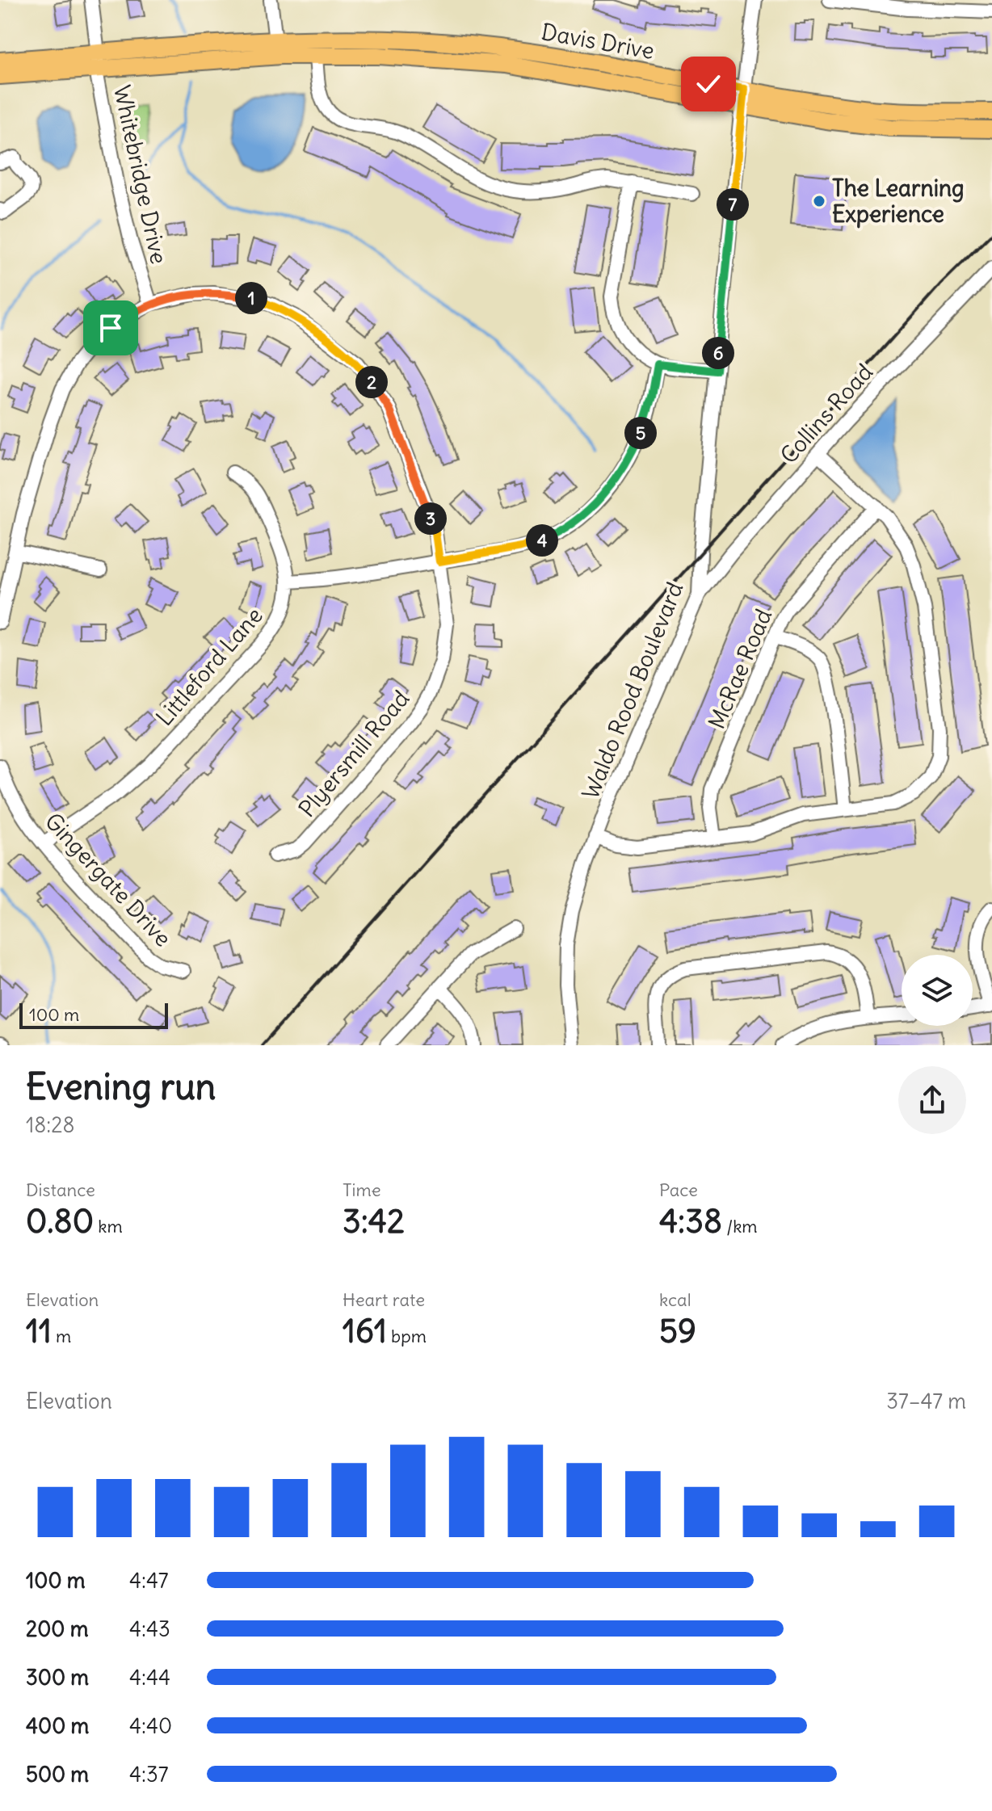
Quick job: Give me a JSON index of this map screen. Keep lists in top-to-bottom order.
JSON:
{
  "streets": {
    "main road": ["Davis Drive"],
    "street": [
      "Whitebridge Drive",
      "Collins Road",
      "Littleford Lane",
      "McRae Road",
      "Waldo Rood Boulevard",
      "Plyersmill Road",
      "Gingergate Drive"
    ]
  },
  "crossings": [
    ["Davis Drive", "Whitebridge Drive"],
    ["Davis Drive", "Waldo Rood Boulevard"],
    ["Whitebridge Drive", "Plyersmill Road"],
    ["Collins Road", "Waldo Rood Boulevard"],
    ["Littleford Lane", "Gingergate Drive"]
  ],
  "places": ["The Learning Experience"],
  "scale_bar": "100 m",
  "page": {
    "pins": [
      "7",
      "1",
      "6",
      "2",
      "5",
      "3",
      "4"
    ],
    "scale": "100 m",
    "heading": ["Evening run", "18:28"],
    "stats": [
      ["Distance", "0.80 km"],
      ["Time", "3:42"],
      ["Pace", "4:38 /km"],
      ["Elevation", "11 m"],
      ["Heart rate", "161 bpm"],
      ["kcal", "59"]
    ],
    "chart": ["Elevation", "37–47 m"],
    "list": [
      {
        "name": "100 m",
        "note": "4:47"
      },
      {
        "name": "200 m",
        "note": "4:43"
      },
      {
        "name": "300 m",
        "note": "4:44"
      },
      {
        "name": "400 m",
        "note": "4:40"
      },
      {
        "name": "500 m",
        "note": "4:37"
      }
    ]
  }
}
